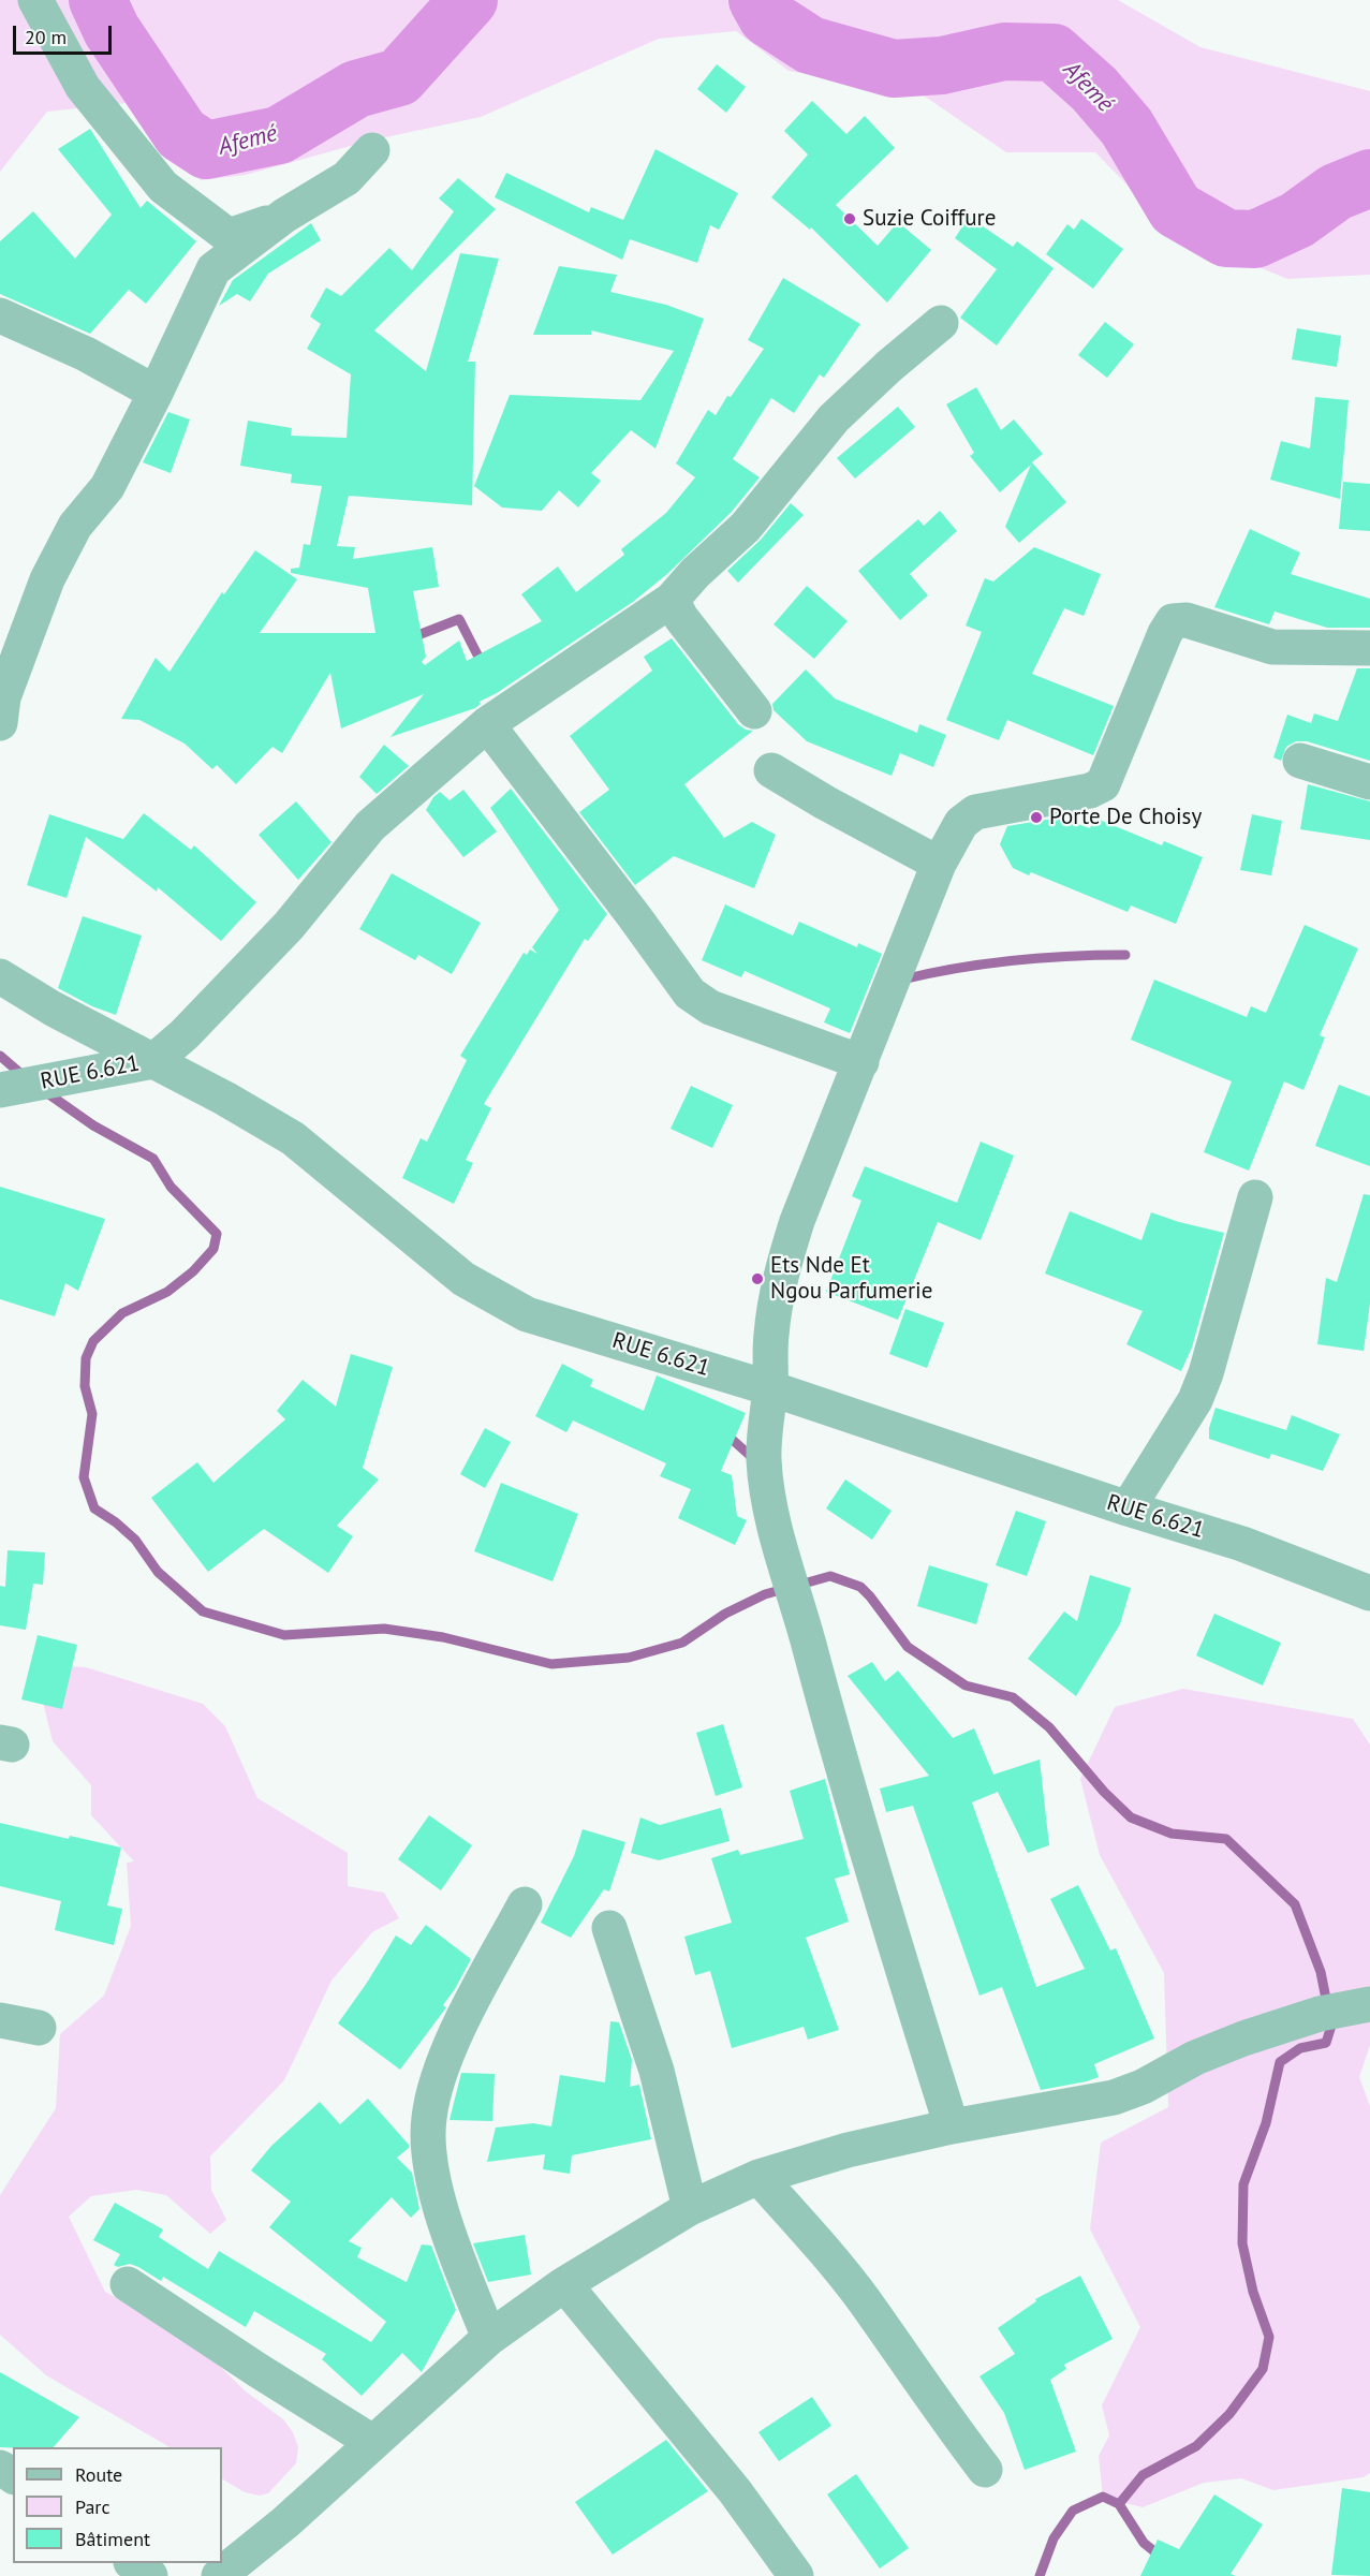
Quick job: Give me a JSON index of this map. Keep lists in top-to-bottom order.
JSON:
{
  "streets": {
    "street": ["RUE 6.621"]
  },
  "water": ["Afemé"],
  "places": ["Suzie Coiffure", "Porte De Choisy", "Ets Nde Et Ngou Parfumerie"],
  "legend": ["Route", "Parc", "Bâtiment"],
  "scale_bar": "20 m"
}
